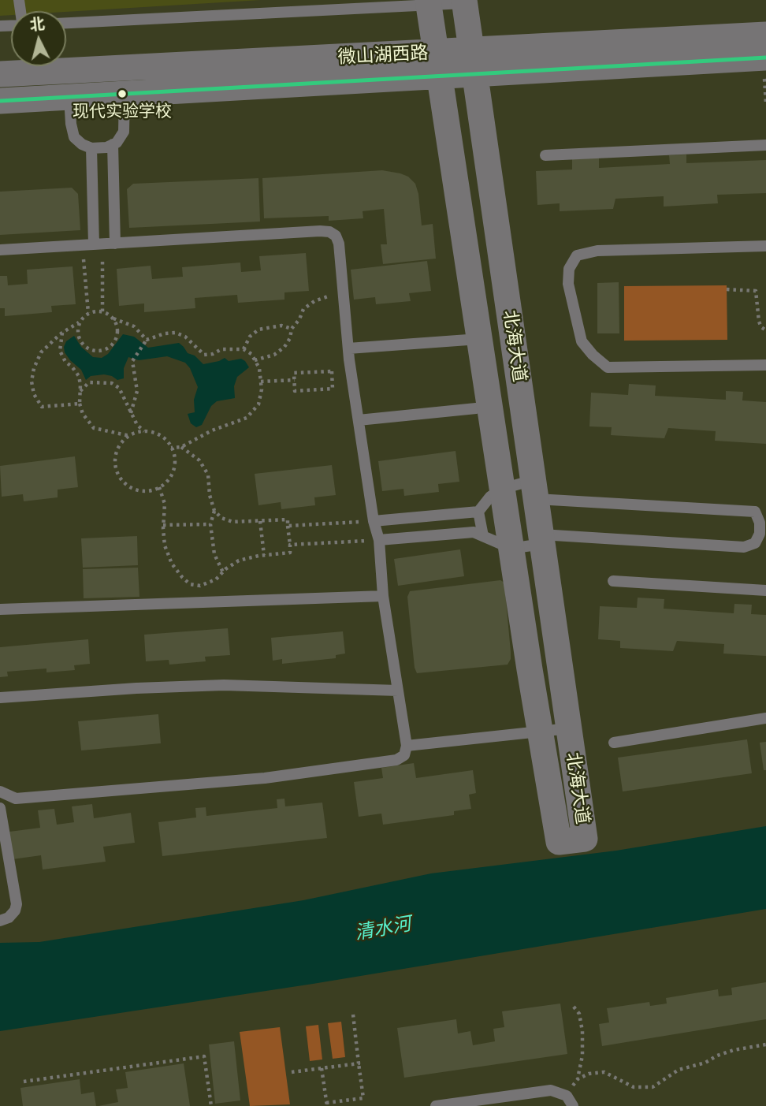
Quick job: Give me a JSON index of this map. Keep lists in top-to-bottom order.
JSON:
{
  "streets": {
    "street": ["微山湖西路", "北海大道"]
  },
  "crossings": [
    ["微山湖西路", "北海大道"]
  ],
  "water": ["清水河"],
  "places": ["现代实验学校"],
  "north": "top"
}
